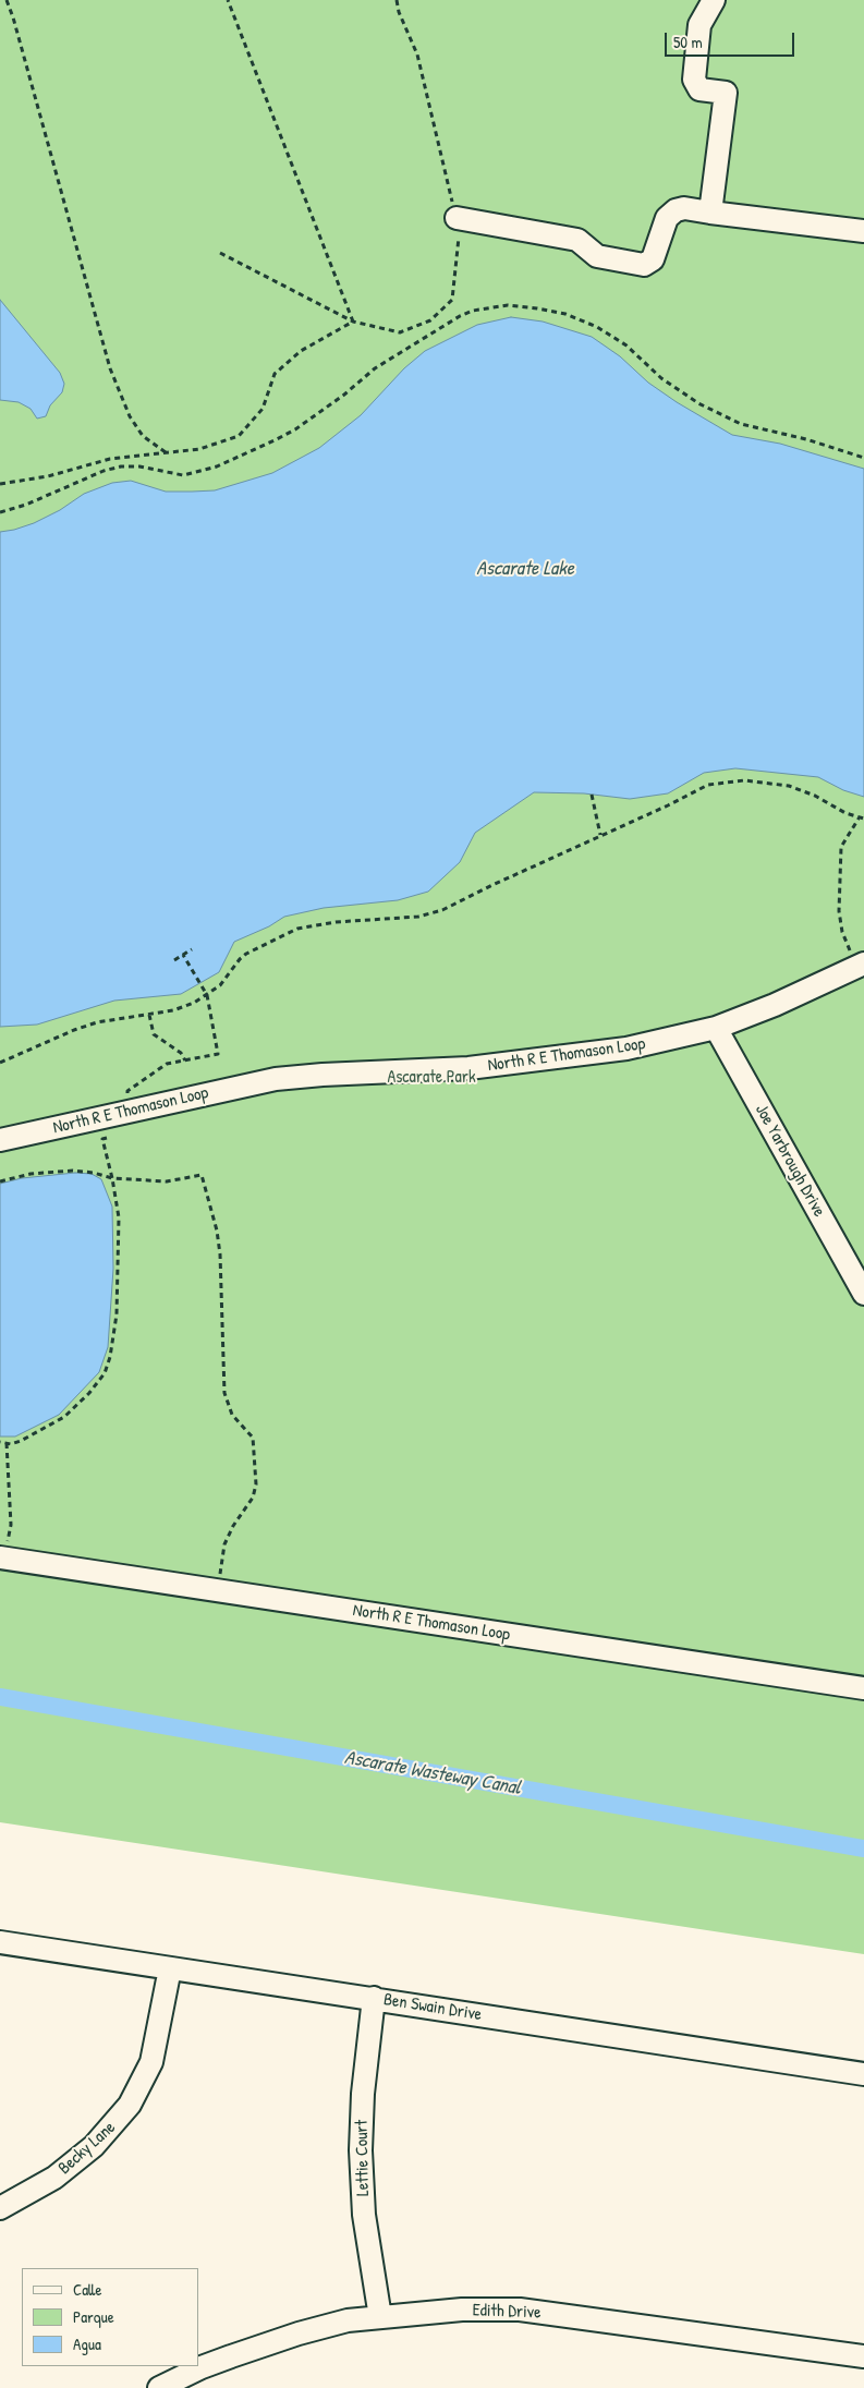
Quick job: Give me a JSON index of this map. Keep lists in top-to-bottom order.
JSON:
{
  "streets": {
    "street": [
      "North R E Thomason Loop",
      "Joe Yarbrough Drive",
      "Ben Swain Drive",
      "Becky Lane",
      "Lettie Court",
      "Edith Drive"
    ]
  },
  "crossings": [
    ["North R E Thomason Loop", "Joe Yarbrough Drive"],
    ["Ben Swain Drive", "Becky Lane"],
    ["Ben Swain Drive", "Lettie Court"],
    ["Lettie Court", "Edith Drive"]
  ],
  "water": ["Ascarate Lake", "Ascarate Wasteway Canal"],
  "parks": ["Ascarate Park"],
  "legend": ["Calle", "Parque", "Agua"],
  "scale_bar": "50 m"
}
